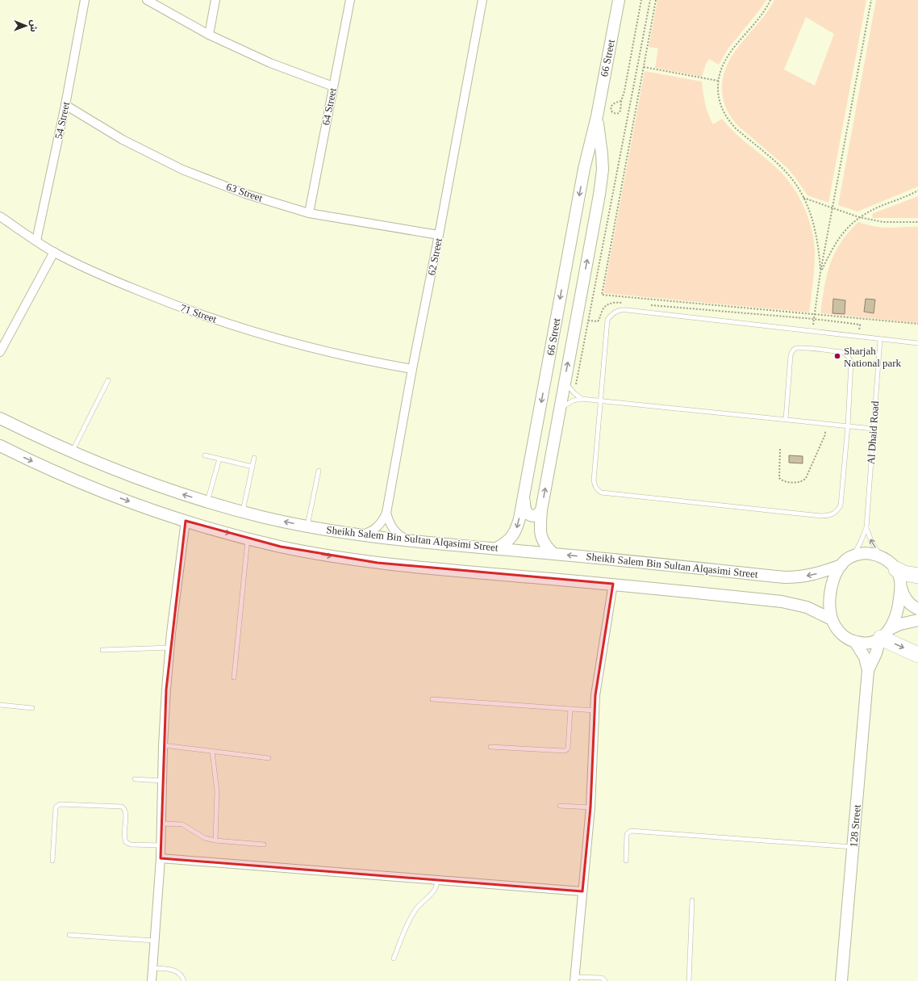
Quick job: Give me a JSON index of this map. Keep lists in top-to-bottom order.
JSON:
{
  "streets": {
    "street": [
      "66 Street",
      "64 Street",
      "54 Street",
      "63 Street",
      "62 Street",
      "71 Street",
      "Sheikh Salem Bin Sultan Alqasimi Street",
      "128 Street"
    ],
    "lane": ["Al Dhaid Road"]
  },
  "crossings": [
    ["66 Street", "Sheikh Salem Bin Sultan Alqasimi Street"],
    ["64 Street", "63 Street"],
    ["54 Street", "63 Street"],
    ["54 Street", "71 Street"],
    ["63 Street", "62 Street"],
    ["62 Street", "71 Street"],
    ["62 Street", "Sheikh Salem Bin Sultan Alqasimi Street"],
    ["Al Dhaid Road", "Sheikh Salem Bin Sultan Alqasimi Street"],
    ["Al Dhaid Road", "128 Street"],
    ["Sheikh Salem Bin Sultan Alqasimi Street", "128 Street"]
  ],
  "places": ["Sharjah National park"],
  "north": "right"
}
